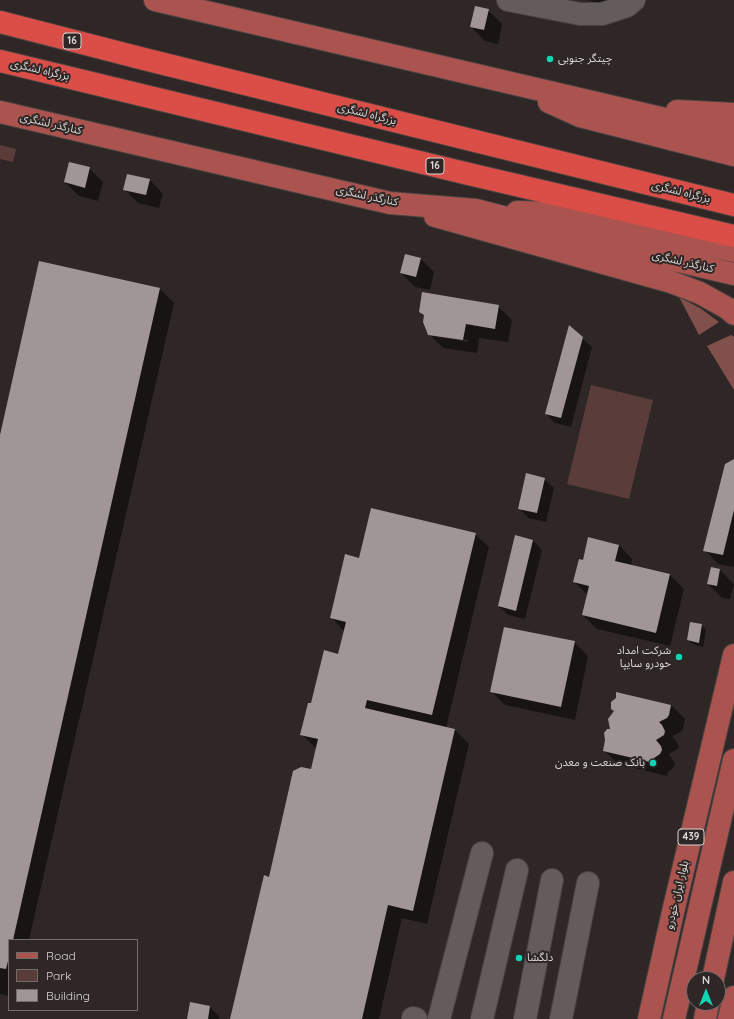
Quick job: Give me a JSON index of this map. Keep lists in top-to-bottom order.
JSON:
{
  "streets": {
    "highway": ["16", "بزرگراه لشگری"],
    "main road": ["کنارگذر لشگری", "439", "بلوار ایران خودرو"]
  },
  "places": [
    "چیتگر جنوبی",
    "شرکت امداد خودرو سایپا",
    "بانک صنعت و معدن",
    "دلگشا"
  ],
  "legend": ["Road", "Park", "Building"],
  "north": "top"
}
